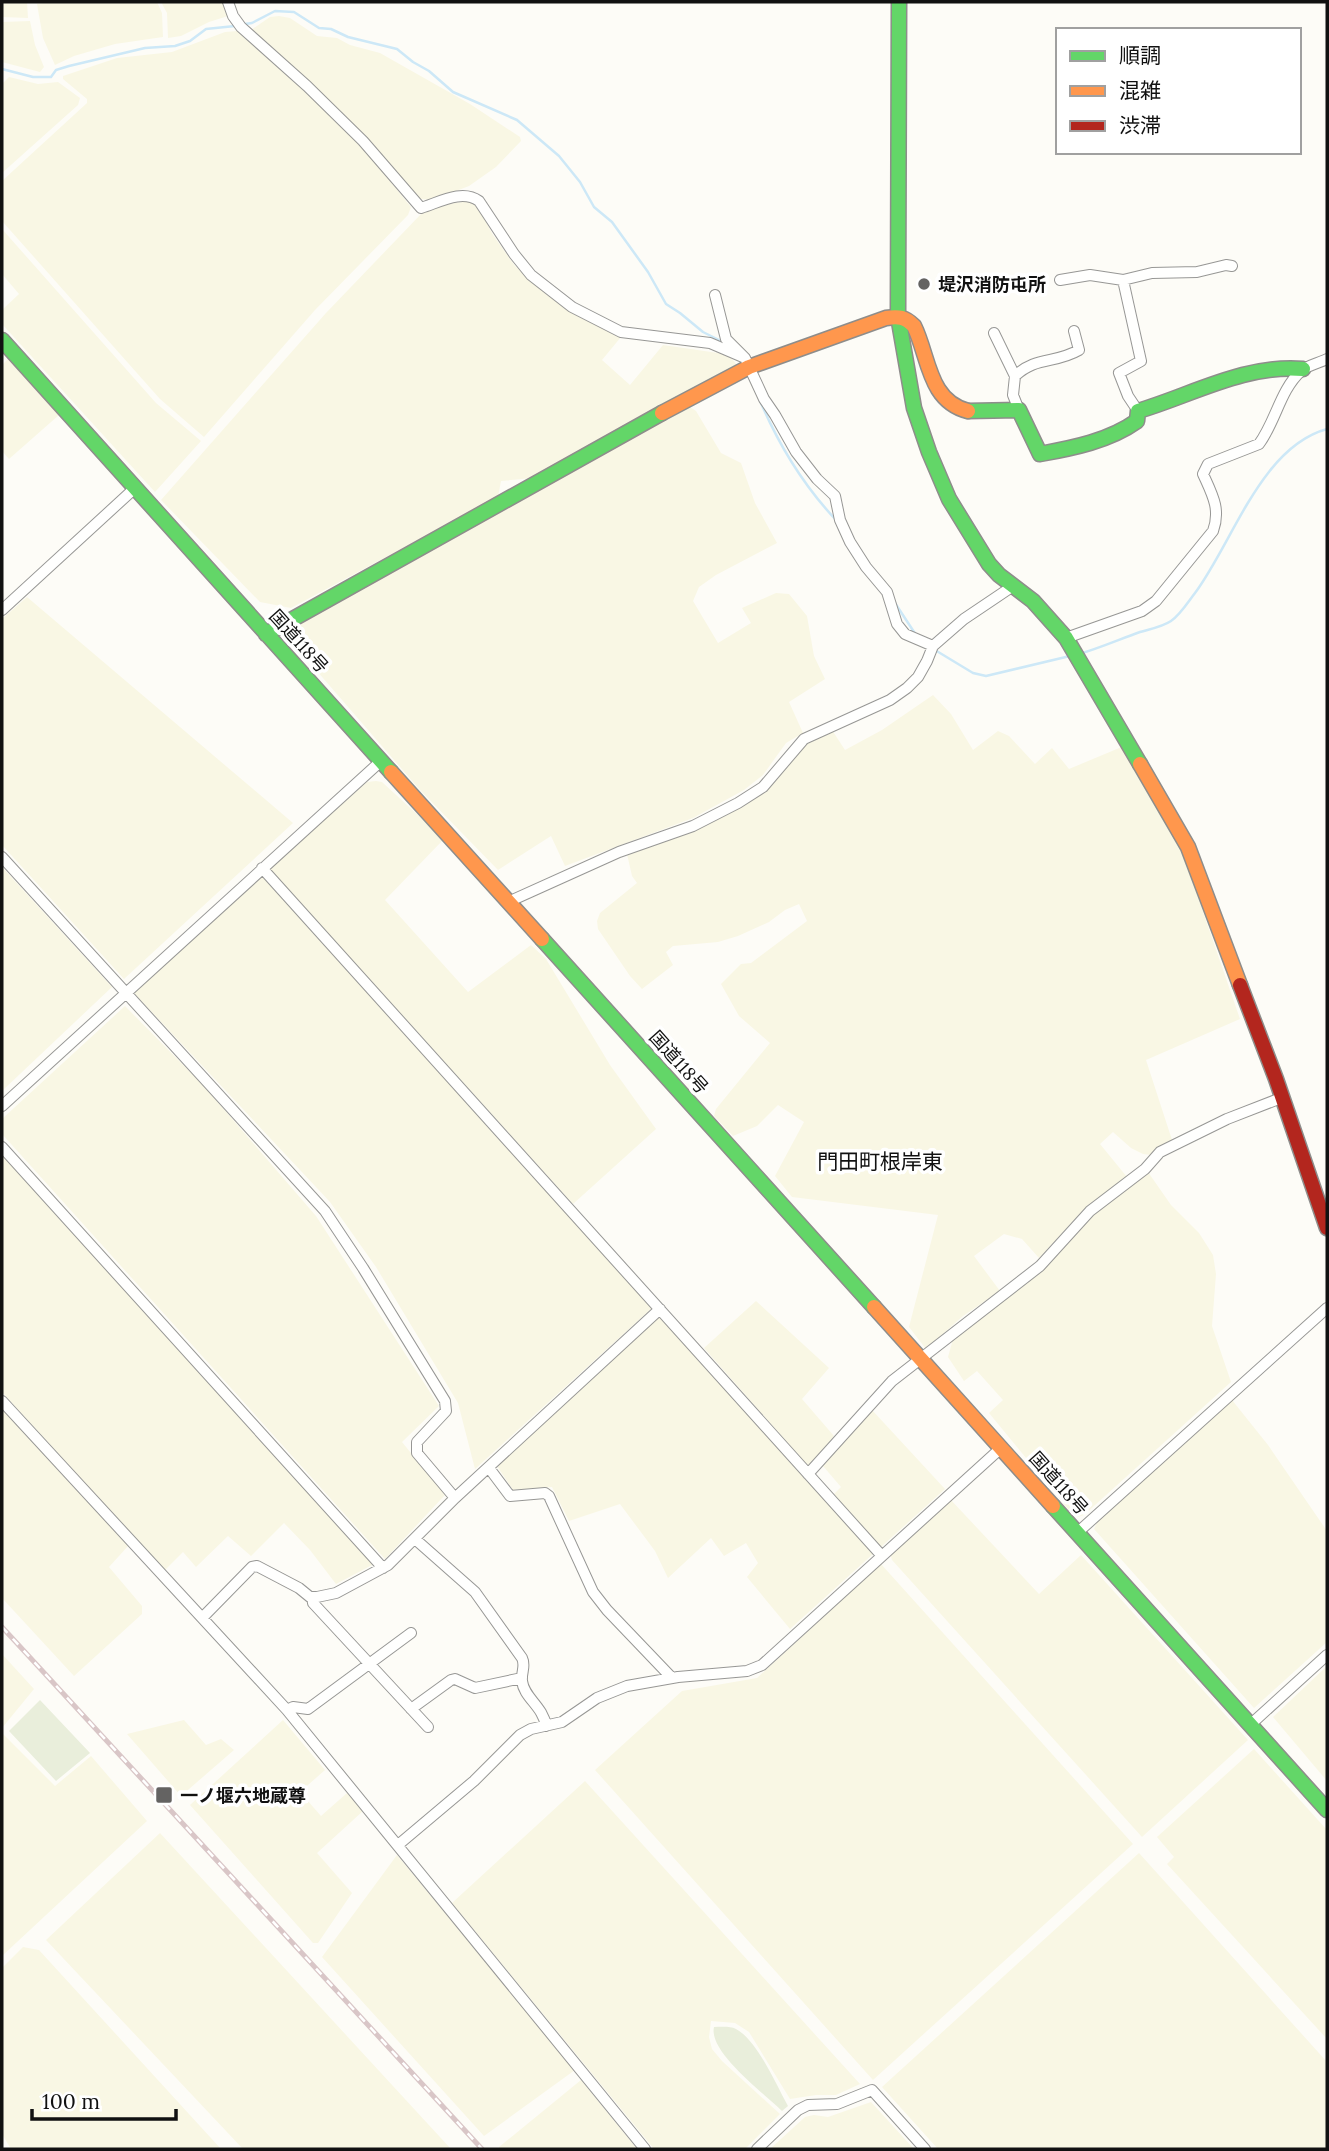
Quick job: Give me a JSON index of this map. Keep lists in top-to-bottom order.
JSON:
{
  "streets": {
    "main road": ["国道118号"]
  },
  "districts": ["門田町根岸東"],
  "places": {
    "other": ["堤沢消防屯所"],
    "transit": ["一ノ堰六地蔵尊"]
  },
  "legend": ["順調", "混雑", "渋滞"],
  "scale_bar": "100 m"
}
